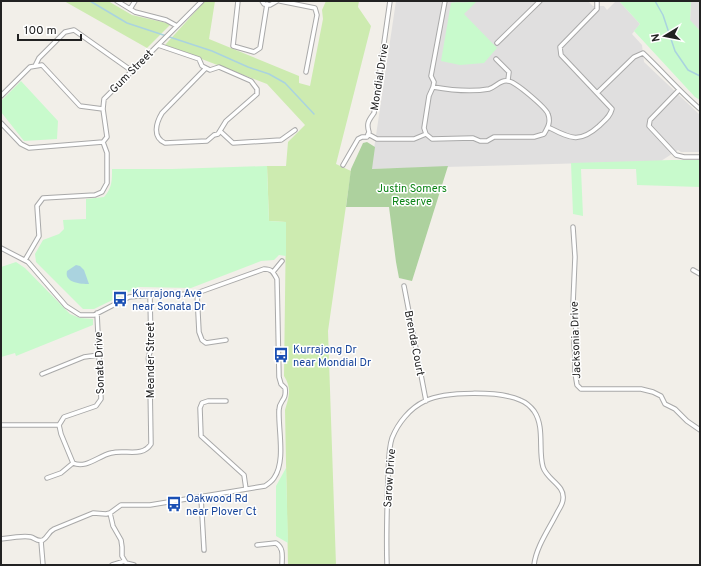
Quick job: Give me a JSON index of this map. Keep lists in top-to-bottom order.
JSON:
{
  "streets": {
    "street": [
      "Gum Street",
      "Mondial Drive",
      "Jacksonia Drive",
      "Brenda Court",
      "Meander Street",
      "Sonata Drive",
      "Sarow Drive"
    ]
  },
  "crossings": [
    ["Brenda Court", "Sarow Drive"]
  ],
  "parks": ["Justin Somers Reserve"],
  "places": {
    "bus stop": ["Kurrajong Ave near Sonata Dr", "Kurrajong Dr near Mondial Dr", "Oakwood Rd near Plover Ct"]
  },
  "scale_bar": "100 m",
  "north": "left"
}
